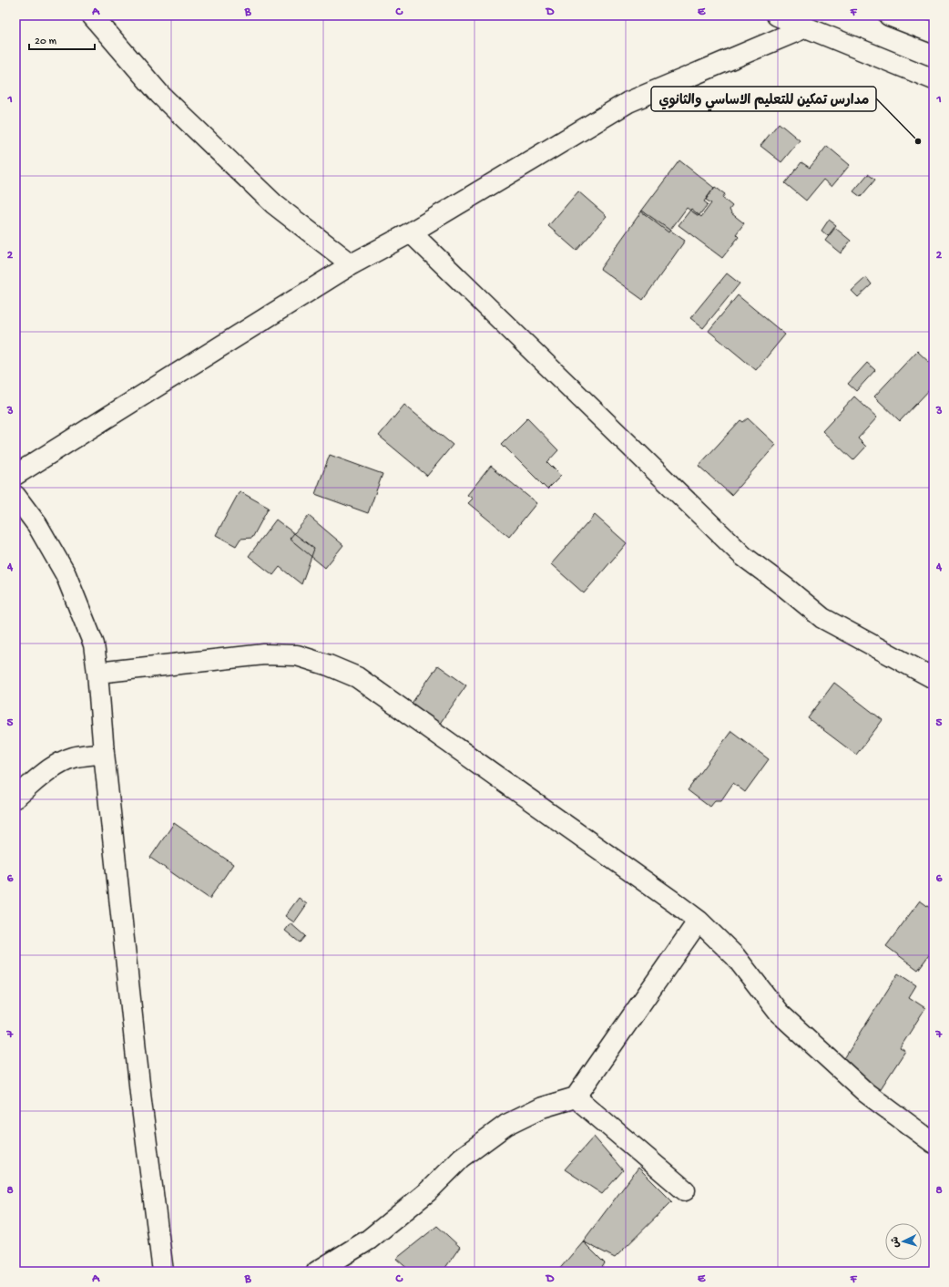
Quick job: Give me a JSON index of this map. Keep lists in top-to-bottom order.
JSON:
{
  "places": ["مدارس تمكين للتعليم الاساسي والثانوي"],
  "scale_bar": "20 m",
  "north": "left",
  "grid": {
    "columns": [
      "A",
      "B",
      "C",
      "D",
      "E",
      "F"
    ],
    "rows": [
      "1",
      "2",
      "3",
      "4",
      "5",
      "6",
      "7",
      "8"
    ]
  }
}
